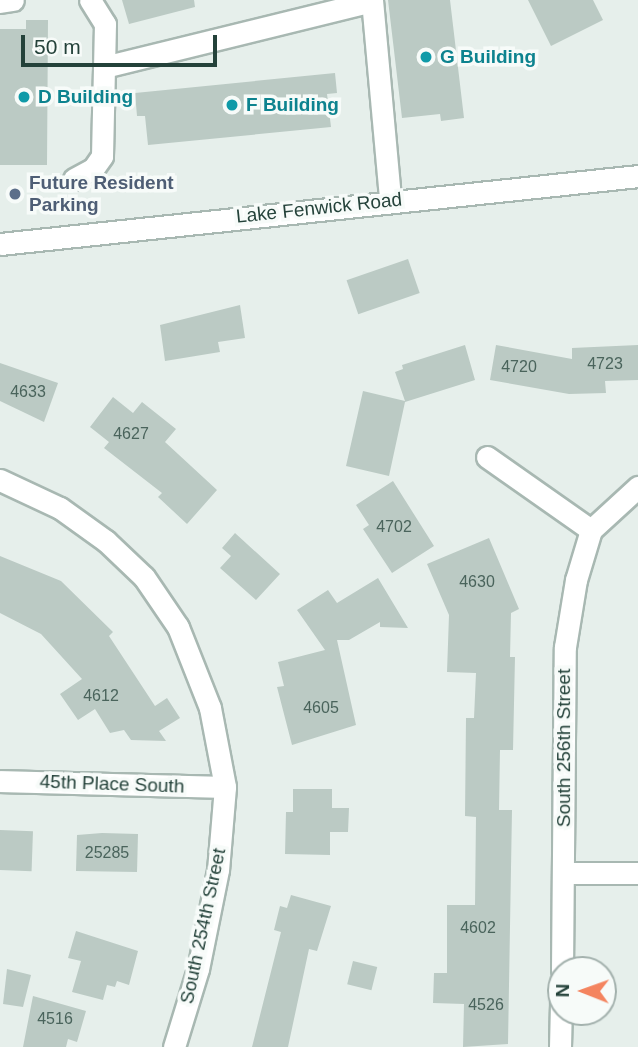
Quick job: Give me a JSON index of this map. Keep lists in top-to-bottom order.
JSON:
{
  "streets": {
    "street": [
      "Lake Fenwick Road",
      "South 256th Street",
      "45th Place South",
      "South 254th Street"
    ]
  },
  "crossings": [
    ["45th Place South", "South 254th Street"]
  ],
  "places": [
    "G Building",
    "D Building",
    "F Building",
    "Future Resident Parking"
  ],
  "house_numbers": [
    "4723",
    "4720",
    "4633",
    "4627",
    "4702",
    "4630",
    "4612",
    "4605",
    "25285",
    "4602",
    "4526",
    "4516"
  ],
  "scale_bar": "50 m",
  "north": "left"
}
